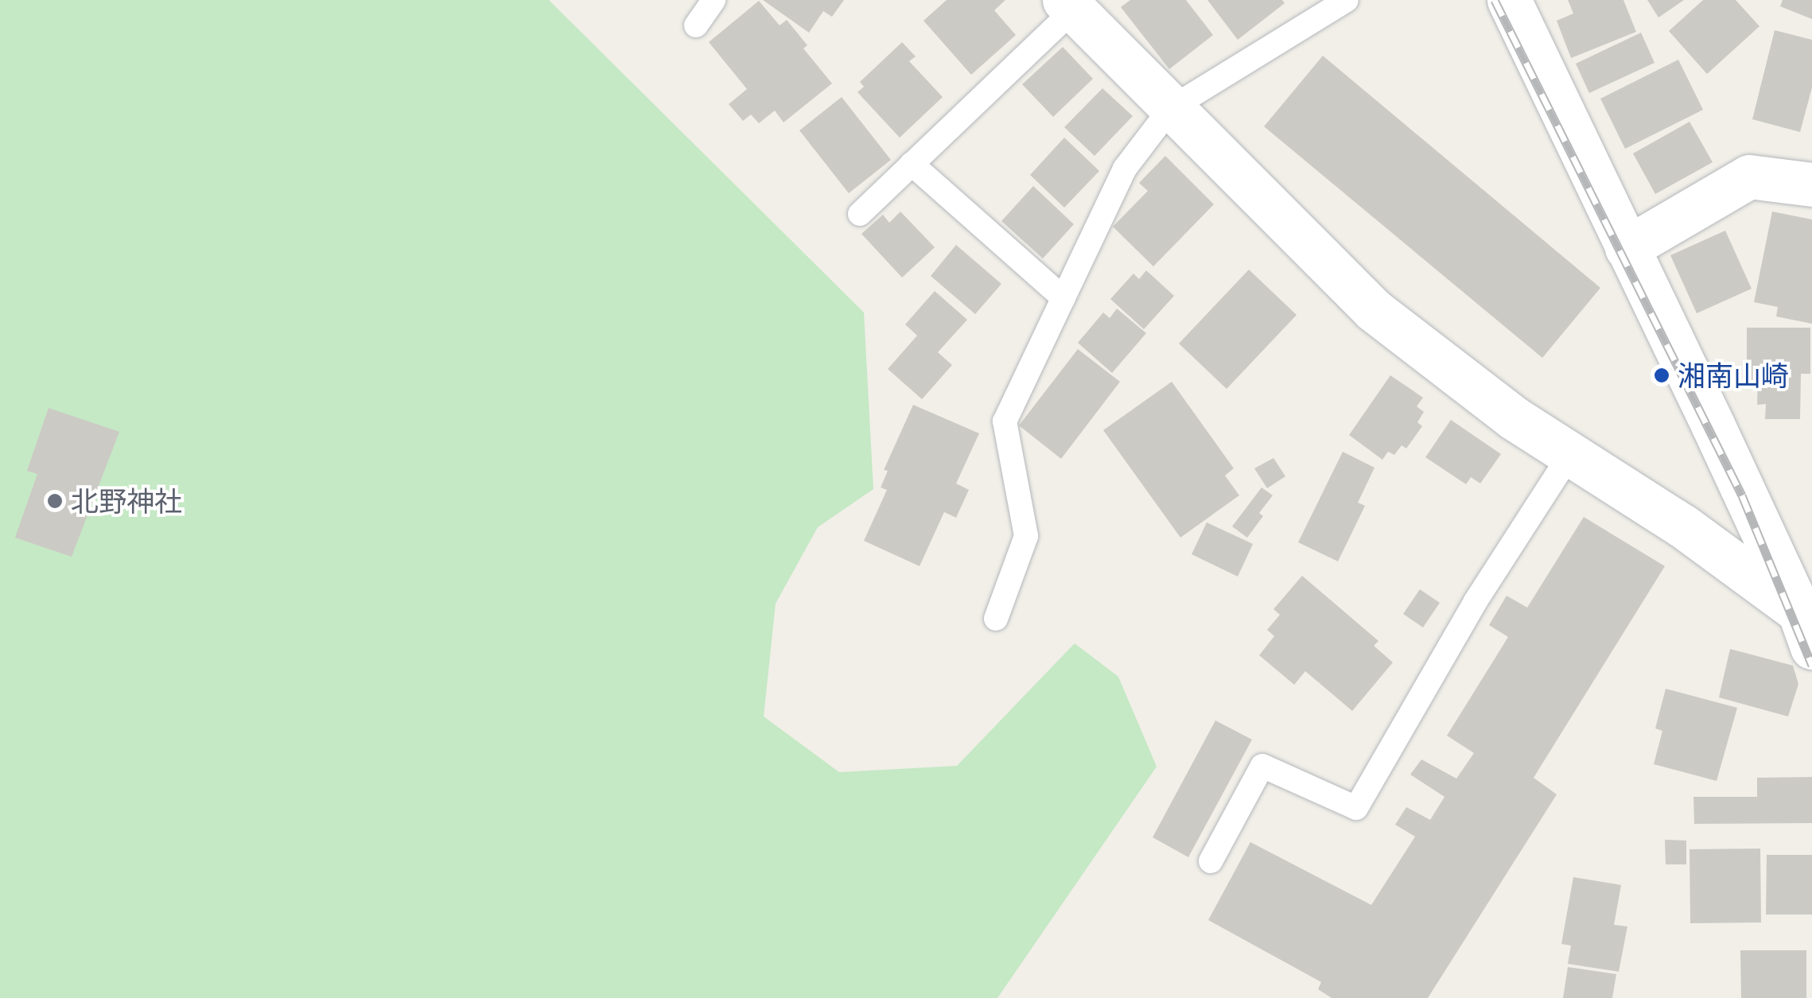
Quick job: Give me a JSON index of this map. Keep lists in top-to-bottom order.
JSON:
{
  "places": ["湘南山崎", "北野神社"]
}
